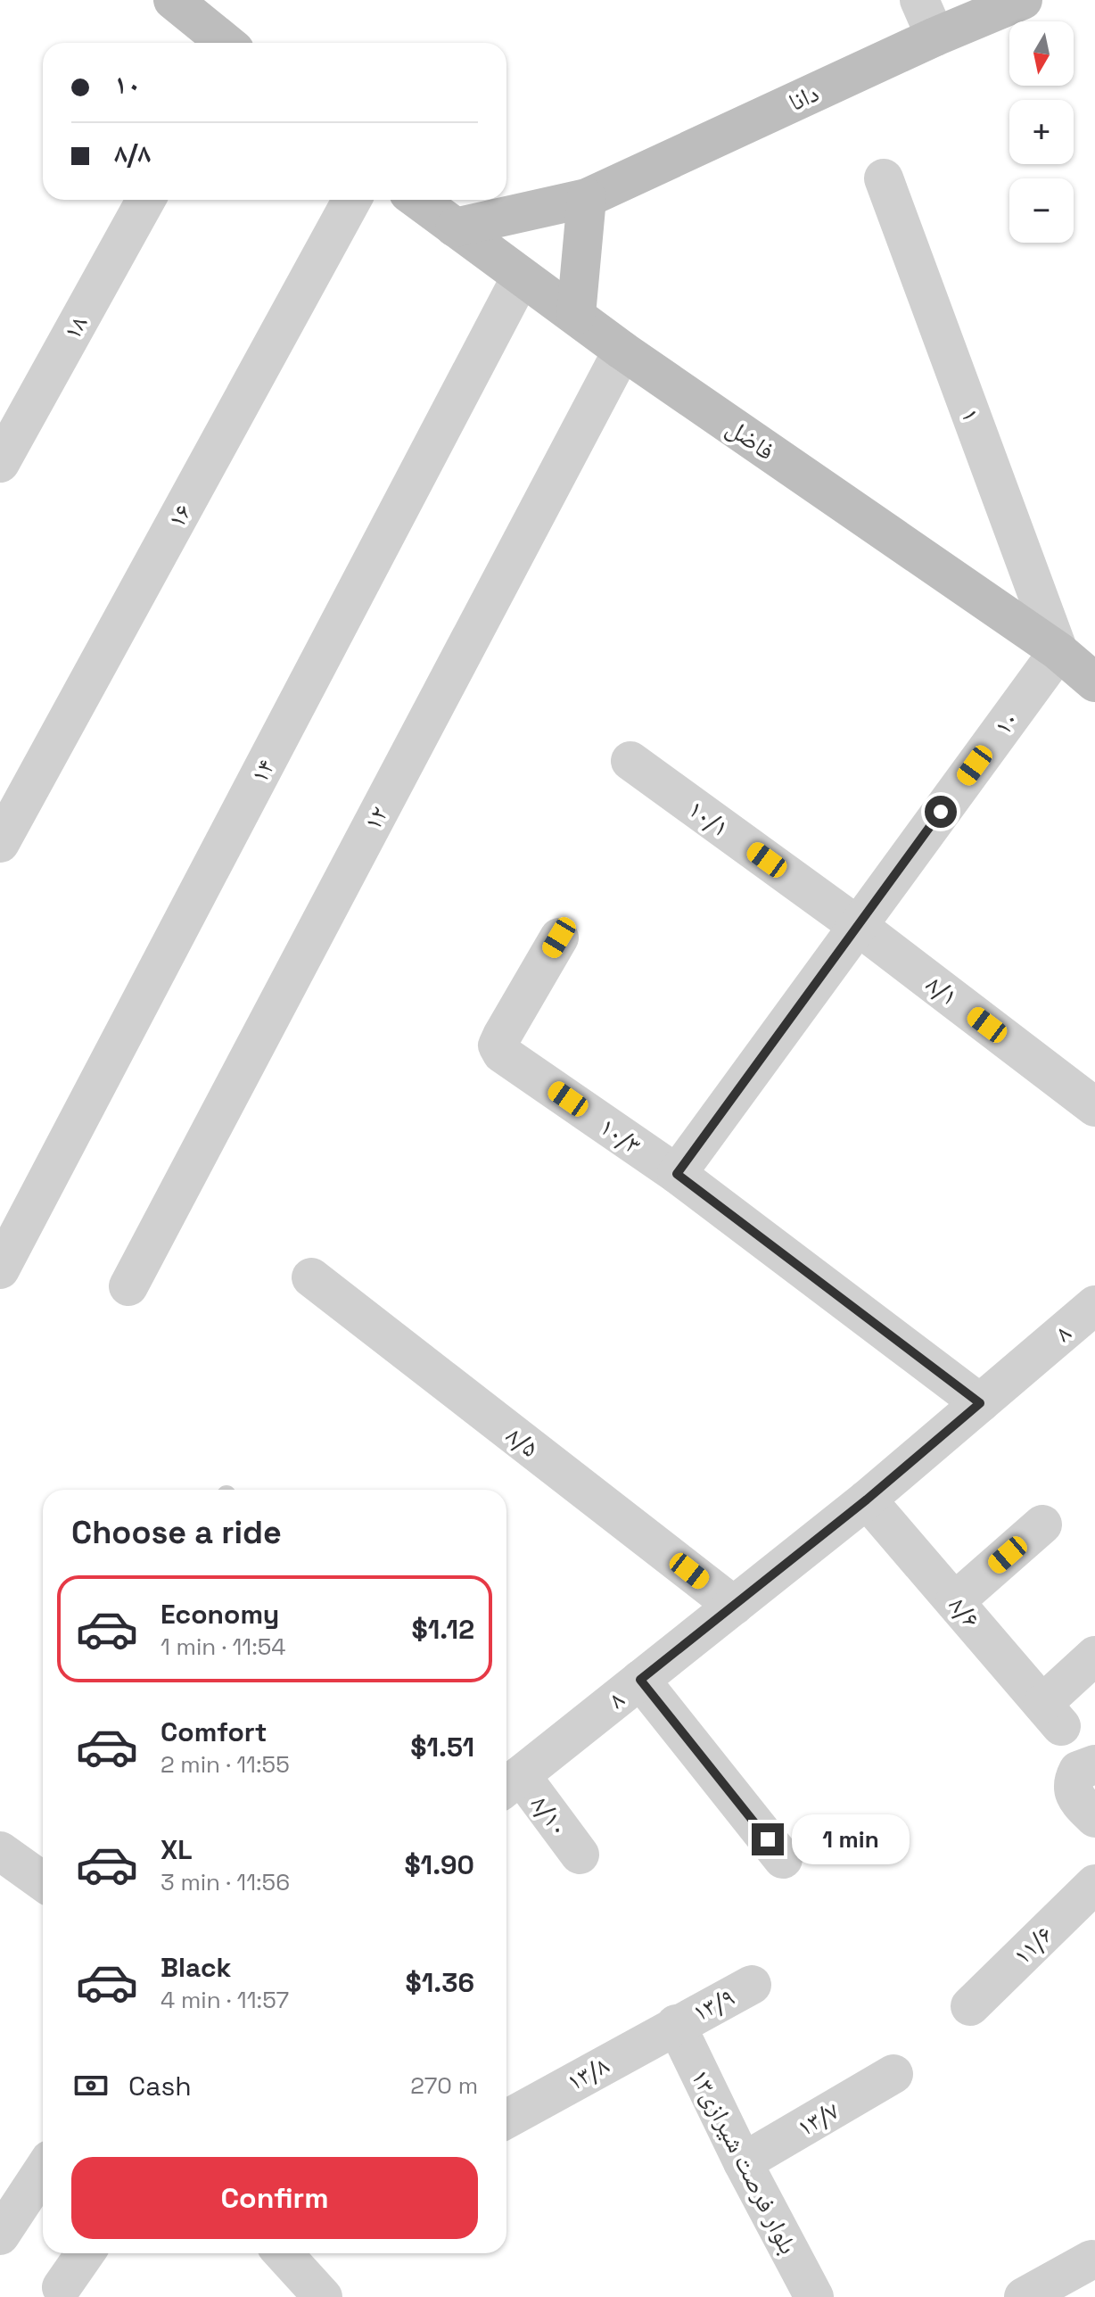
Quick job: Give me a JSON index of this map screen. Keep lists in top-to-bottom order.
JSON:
{
  "streets": {
    "main road": ["دانا", "فاضل"],
    "street": [
      "۱۸",
      "۱",
      "۱۶",
      "۱۰",
      "۱۴",
      "۱۲",
      "۱۰/۱",
      "۸/۱",
      "۱۰/۳",
      "۸",
      "۸/۵",
      "۸/۶",
      "۸/۱۰",
      "۱۱/۶",
      "۱۳/۹",
      "۱۳/۸",
      "۱۳/۷",
      "بلوار فرصت شیرازی۱۳"
    ]
  },
  "crossings": [
    ["دانا", "فاضل"],
    ["۱", "فاضل"],
    ["۱", "۱۰"],
    ["فاضل", "۱۰"],
    ["فاضل", "۱۴"],
    ["فاضل", "۱۲"],
    ["۱۰", "۱۰/۱"],
    ["۱۰", "۸/۱"],
    ["۱۰", "۱۰/۳"],
    ["۱۰/۱", "۸/۱"],
    ["۱۰/۳", "۸"],
    ["۸", "۸/۵"],
    ["۸", "۸/۶"],
    ["۸", "۸/۱۰"],
    ["۱۳/۹", "۱۳/۸"],
    ["۱۳/۹", "بلوار فرصت شیرازی۱۳"],
    ["۱۳/۸", "بلوار فرصت شیرازی۱۳"],
    ["۱۳/۷", "بلوار فرصت شیرازی۱۳"]
  ],
  "north": "bottom",
  "page": {
    "map_buttons": ["+", "−"],
    "banner": ["۱۰", "۸/۸"],
    "heading": "Choose a ride",
    "list": [
      {
        "name": "Economy",
        "note": "1 min · 11:54",
        "value": "$1.12"
      },
      {
        "name": "Comfort",
        "note": "2 min · 11:55",
        "value": "$1.51"
      },
      {
        "name": "XL",
        "note": "3 min · 11:56",
        "value": "$1.90"
      },
      {
        "name": "Black",
        "note": "4 min · 11:57",
        "value": "$1.36"
      }
    ],
    "bubble": "1 min",
    "pay": ["Cash", "270 m"],
    "buttons": "Confirm"
  }
}
